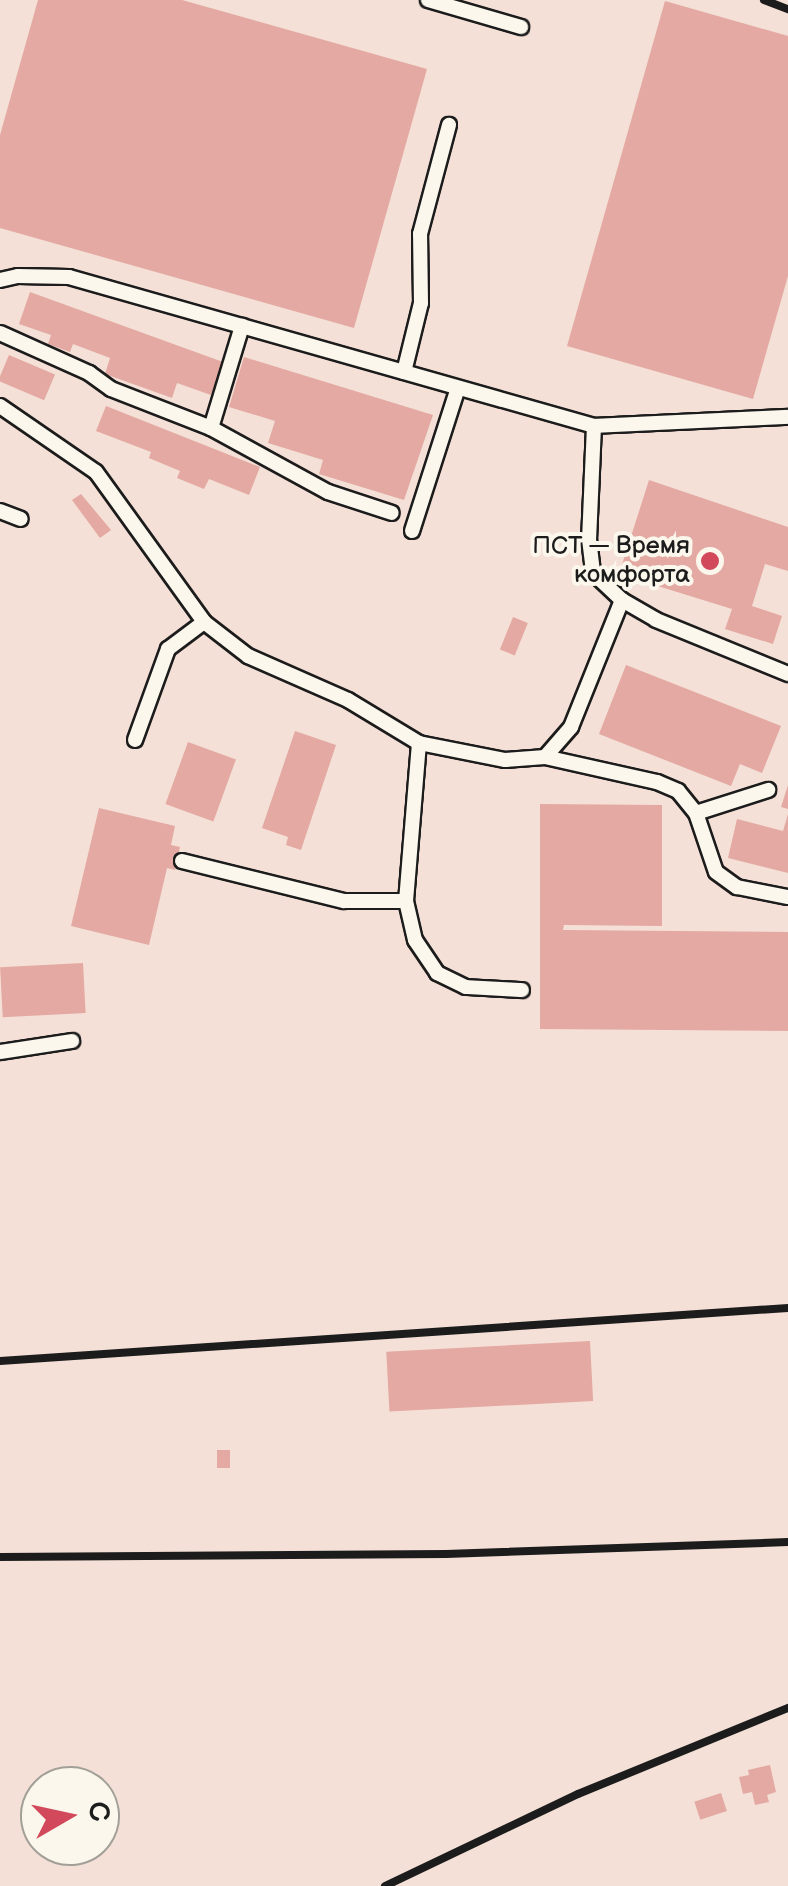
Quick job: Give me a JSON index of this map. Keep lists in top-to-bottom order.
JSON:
{
  "places": ["ПСТ — Время комфорта"],
  "north": "right"
}
